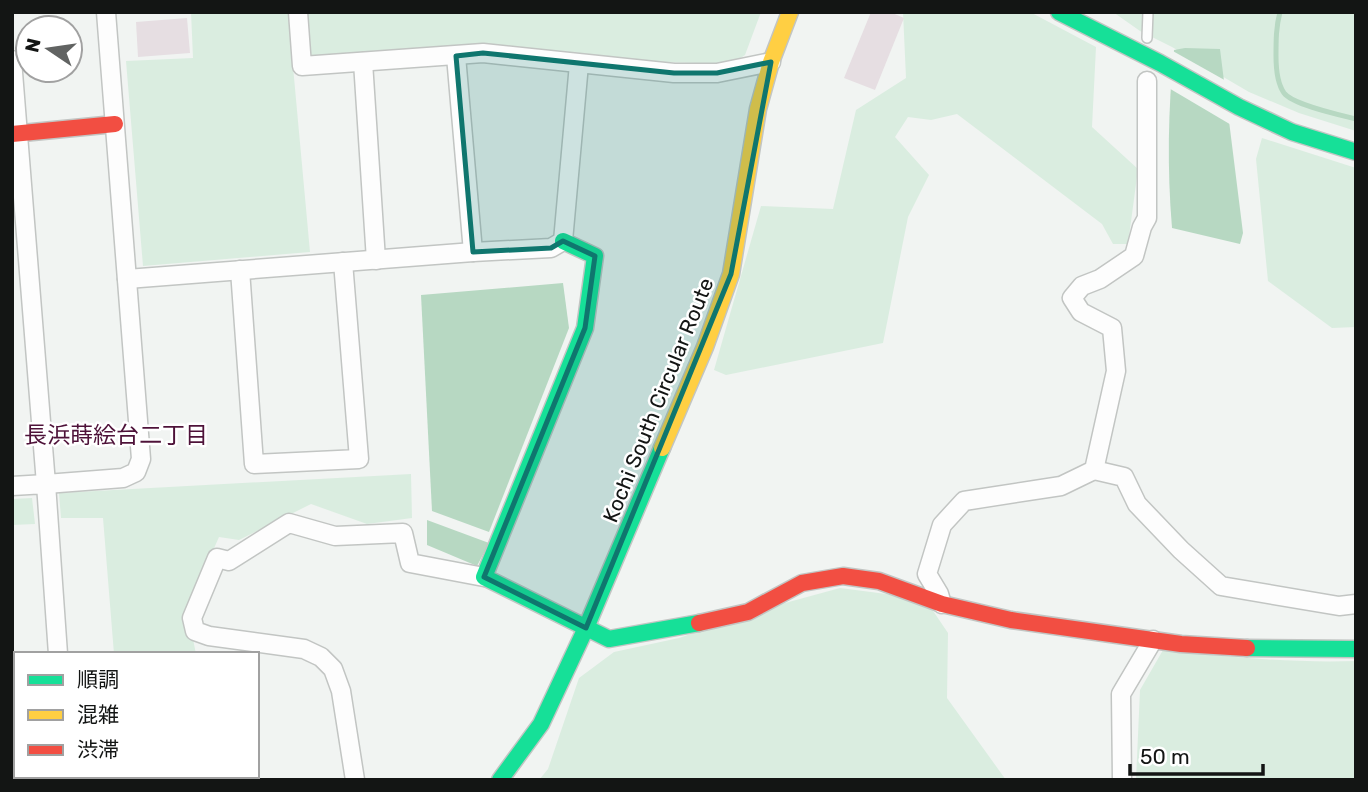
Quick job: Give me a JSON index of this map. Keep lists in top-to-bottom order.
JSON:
{
  "streets": {
    "street": ["Kochi South Circular Route"]
  },
  "districts": ["長浜蒔絵台二丁目"],
  "legend": ["順調", "混雑", "渋滞"],
  "scale_bar": "50 m",
  "north": "left"
}
